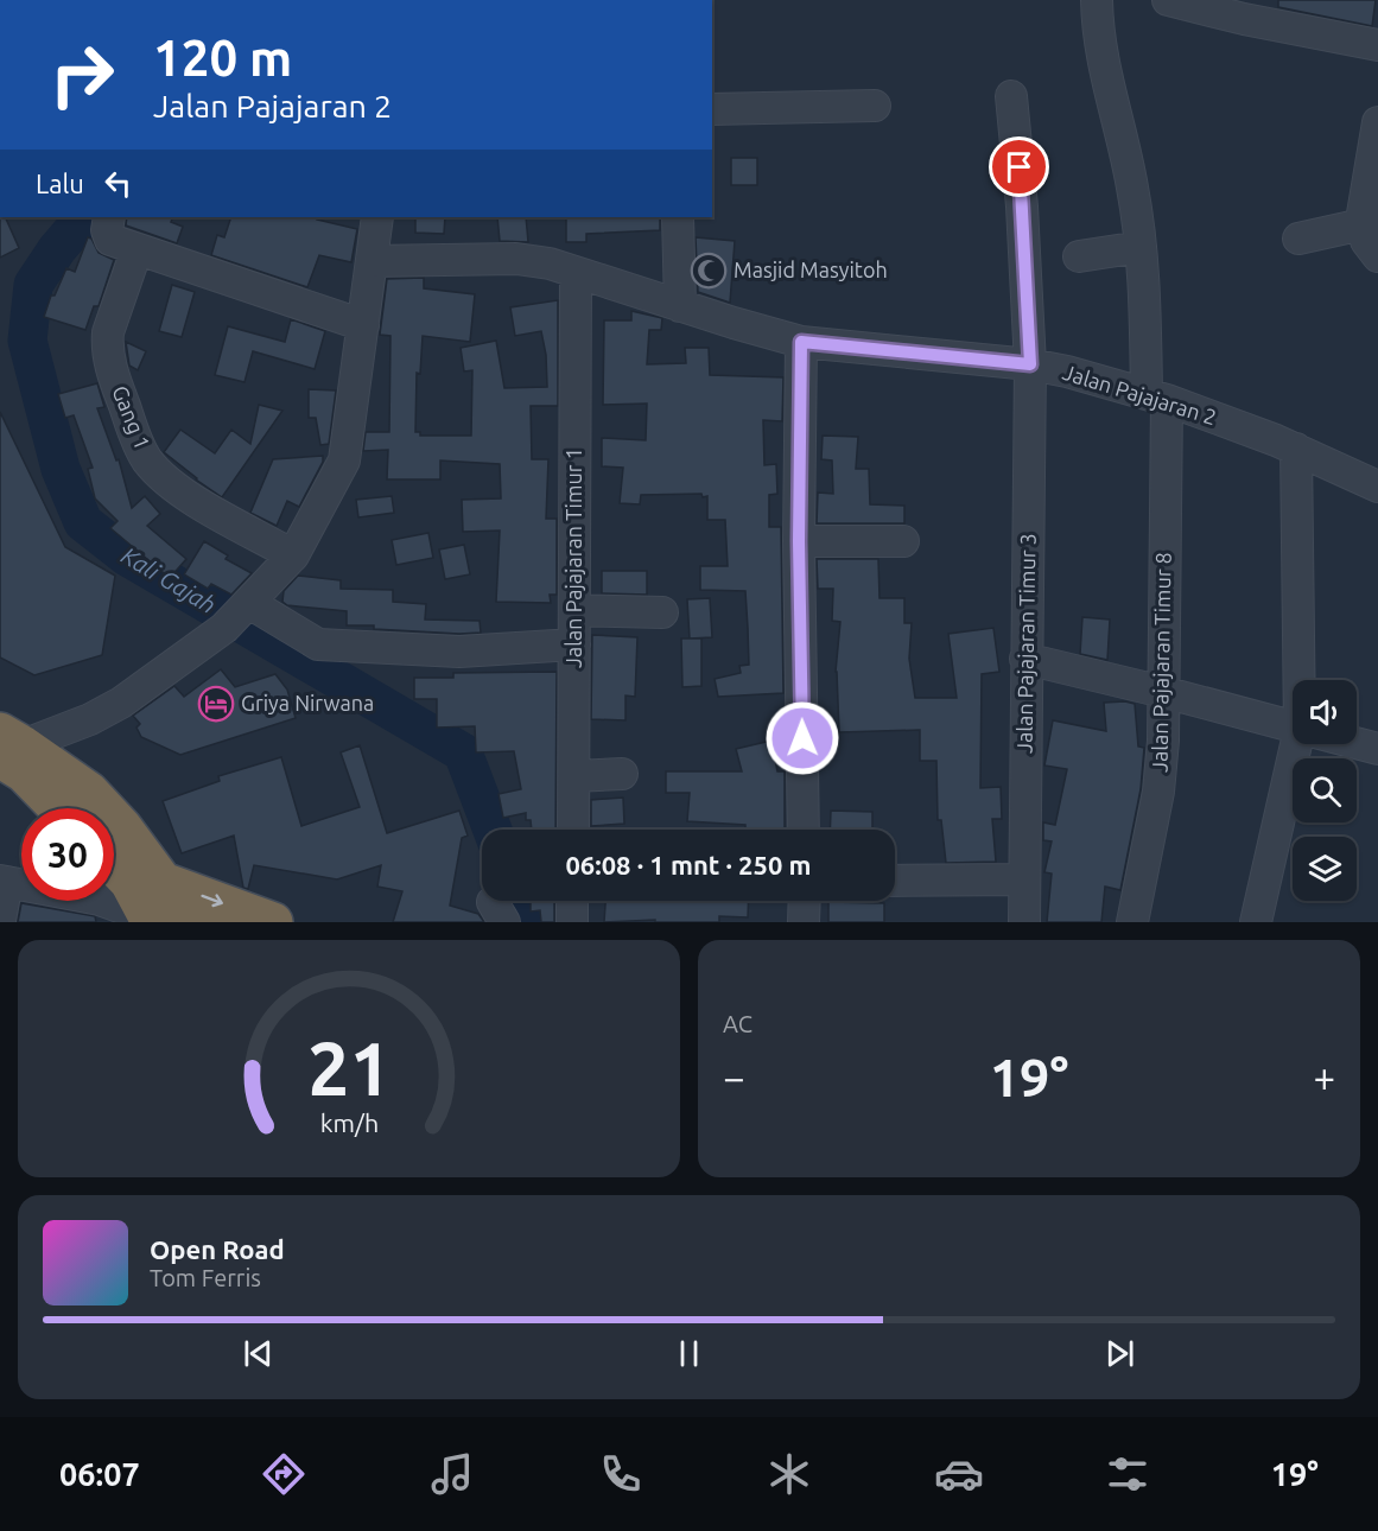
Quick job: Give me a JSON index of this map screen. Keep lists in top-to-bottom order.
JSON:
{
  "streets": {
    "street": [
      "Jalan Pajajaran 2",
      "Gang 1",
      "Jalan Pajajaran Timur 1",
      "Jalan Pajajaran Timur 3",
      "Jalan Pajajaran Timur 8"
    ]
  },
  "crossings": [
    ["Jalan Pajajaran 2", "Jalan Pajajaran Timur 1"],
    ["Jalan Pajajaran 2", "Jalan Pajajaran Timur 3"],
    ["Jalan Pajajaran 2", "Jalan Pajajaran Timur 8"]
  ],
  "water": ["Kali Gajah"],
  "places": {
    "mosque": ["Masjid Masyitoh"],
    "hotel": ["Griya Nirwana"]
  },
  "page": {
    "turn": ["120 m", "Jalan Pajajaran 2"],
    "then": "Lalu",
    "limit": "30",
    "trip": "06:08 · 1 mnt · 250 m",
    "tile": "AC",
    "heat": ["−", "19°", "+"],
    "song": ["Open Road", "Tom Ferris"],
    "tabs": ["06:07", "19°"],
    "gauge": ["21", "km/h"]
  }
}
